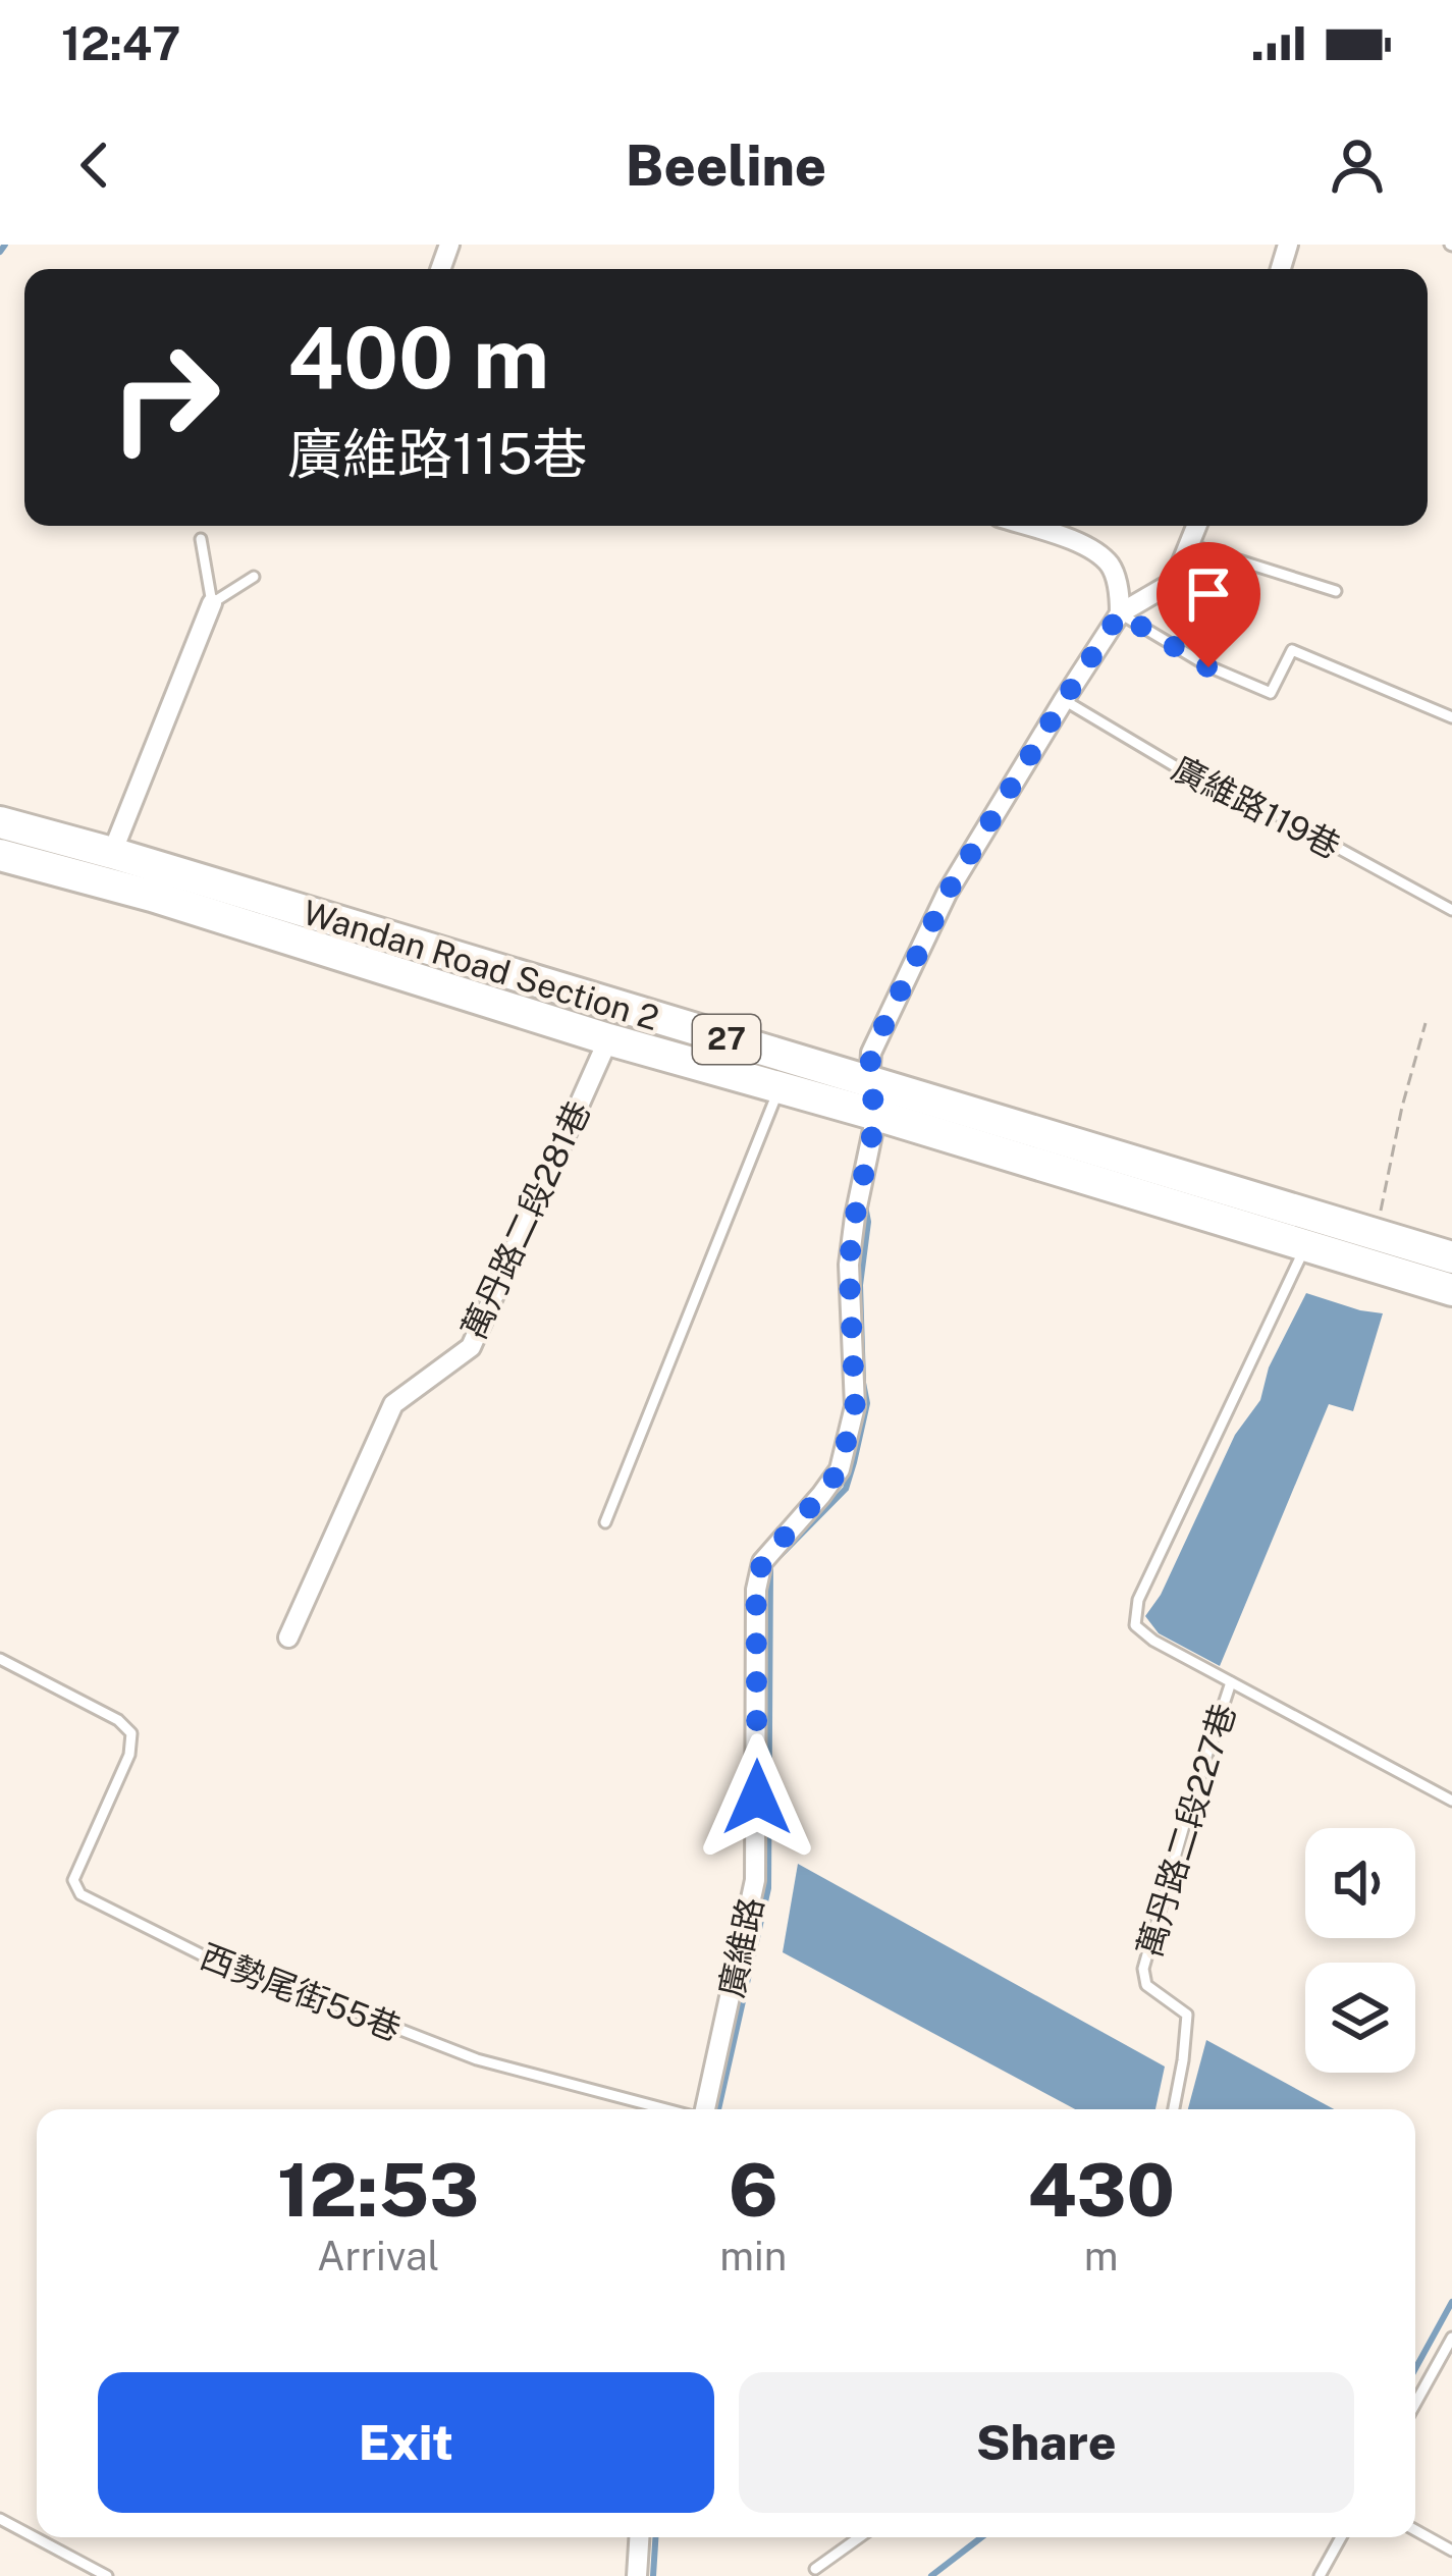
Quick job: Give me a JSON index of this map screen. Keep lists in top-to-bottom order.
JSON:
{
  "streets": {
    "main road": ["Wandan Road Section 2", "27"],
    "street": ["萬丹路二段281巷", "廣維路"],
    "lane": ["廣維路119巷", "萬丹路二段227巷", "西勢尾街55巷"]
  },
  "crossings": [
    ["廣維路119巷", "廣維路"],
    ["Wandan Road Section 2", "萬丹路二段281巷"],
    ["Wandan Road Section 2", "萬丹路二段227巷"],
    ["Wandan Road Section 2", "廣維路"]
  ],
  "page": {
    "status": "12:47",
    "header": "Beeline",
    "turn": ["400 m", "廣維路115巷"],
    "eta": [
      "12:53",
      "Arrival",
      "6",
      "min",
      "430",
      "m"
    ],
    "buttons": ["Exit", "Share"]
  }
}
